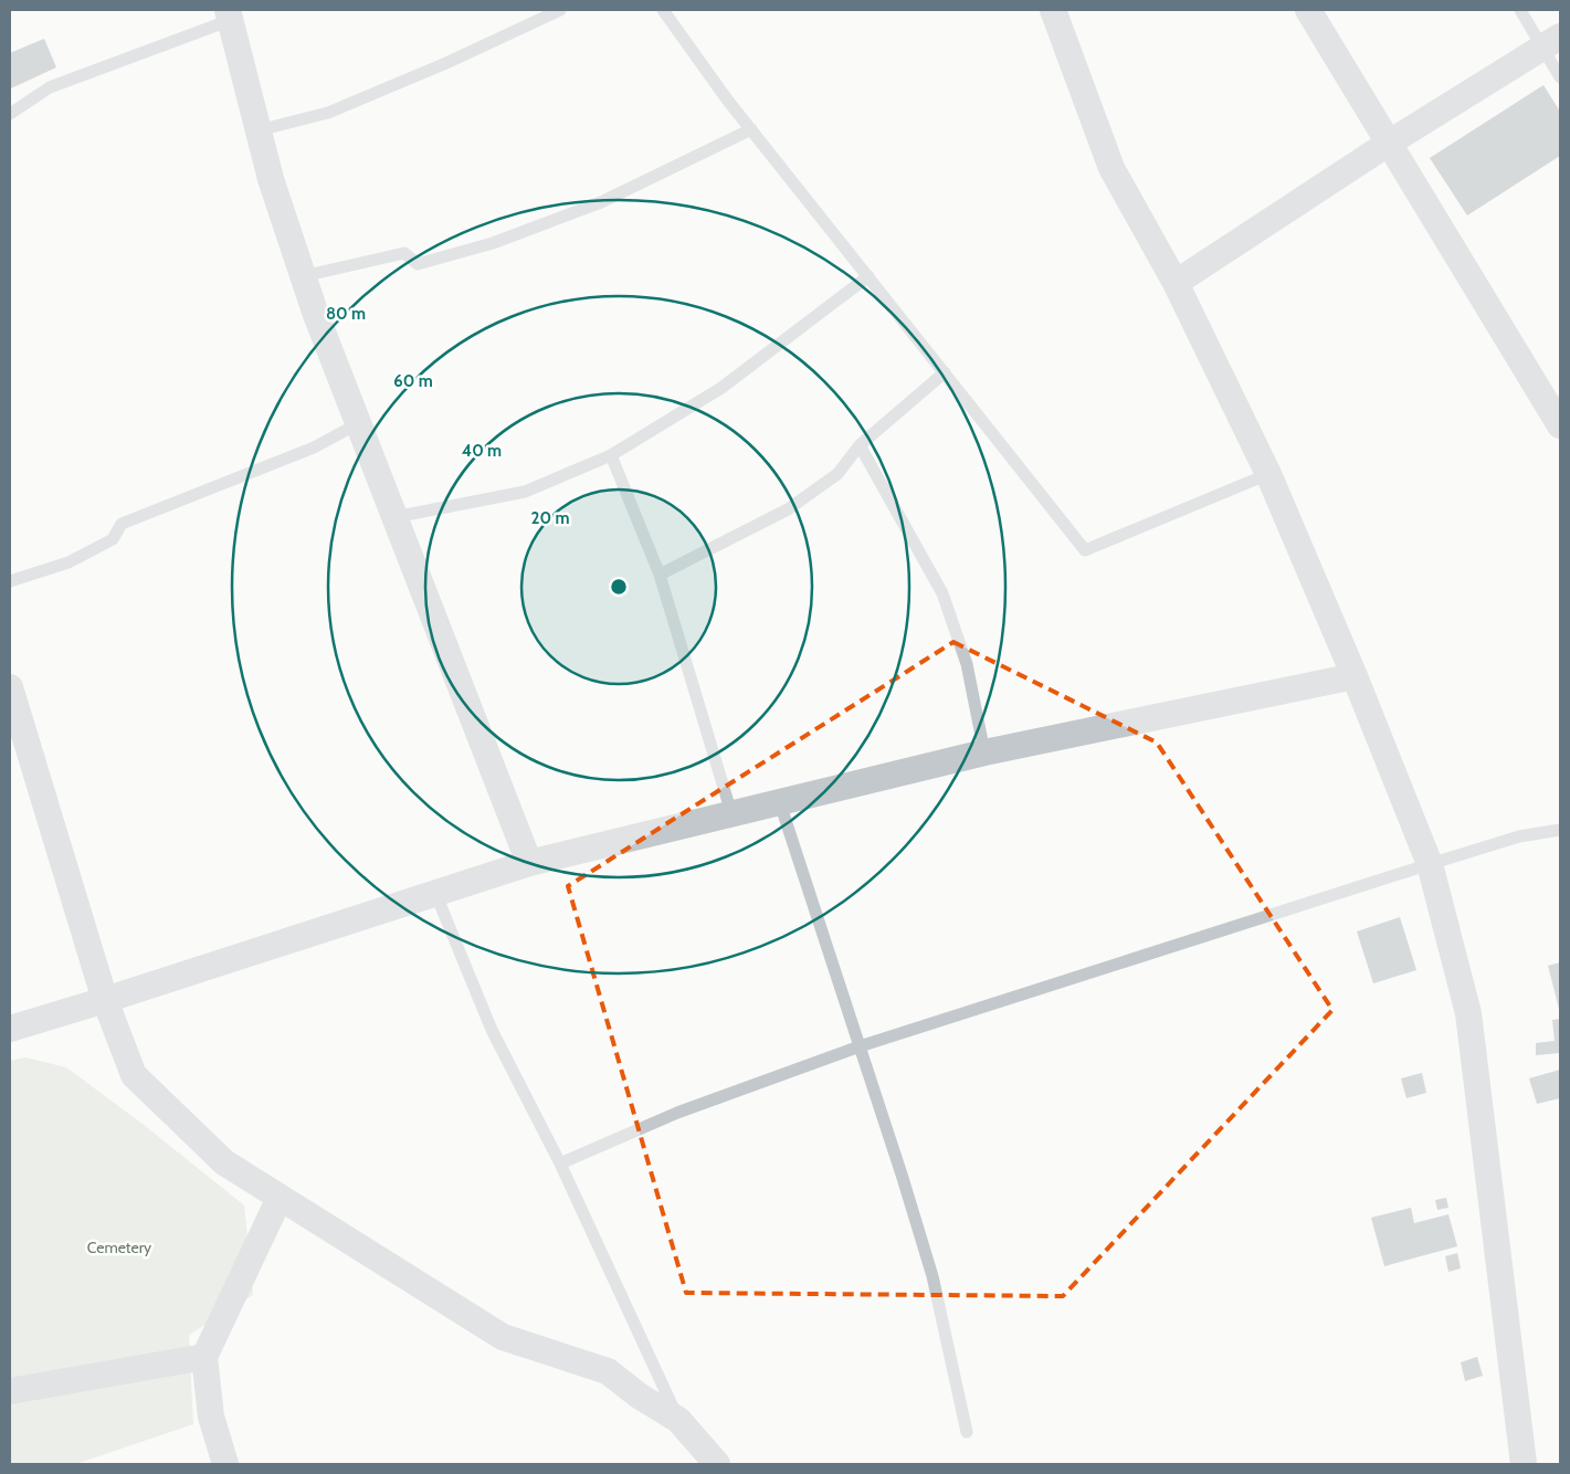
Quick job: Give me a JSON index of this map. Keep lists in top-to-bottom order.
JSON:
{
  "parks": ["Cemetery"],
  "rings": [
    "80 m",
    "60 m",
    "40 m",
    "20 m"
  ]
}
